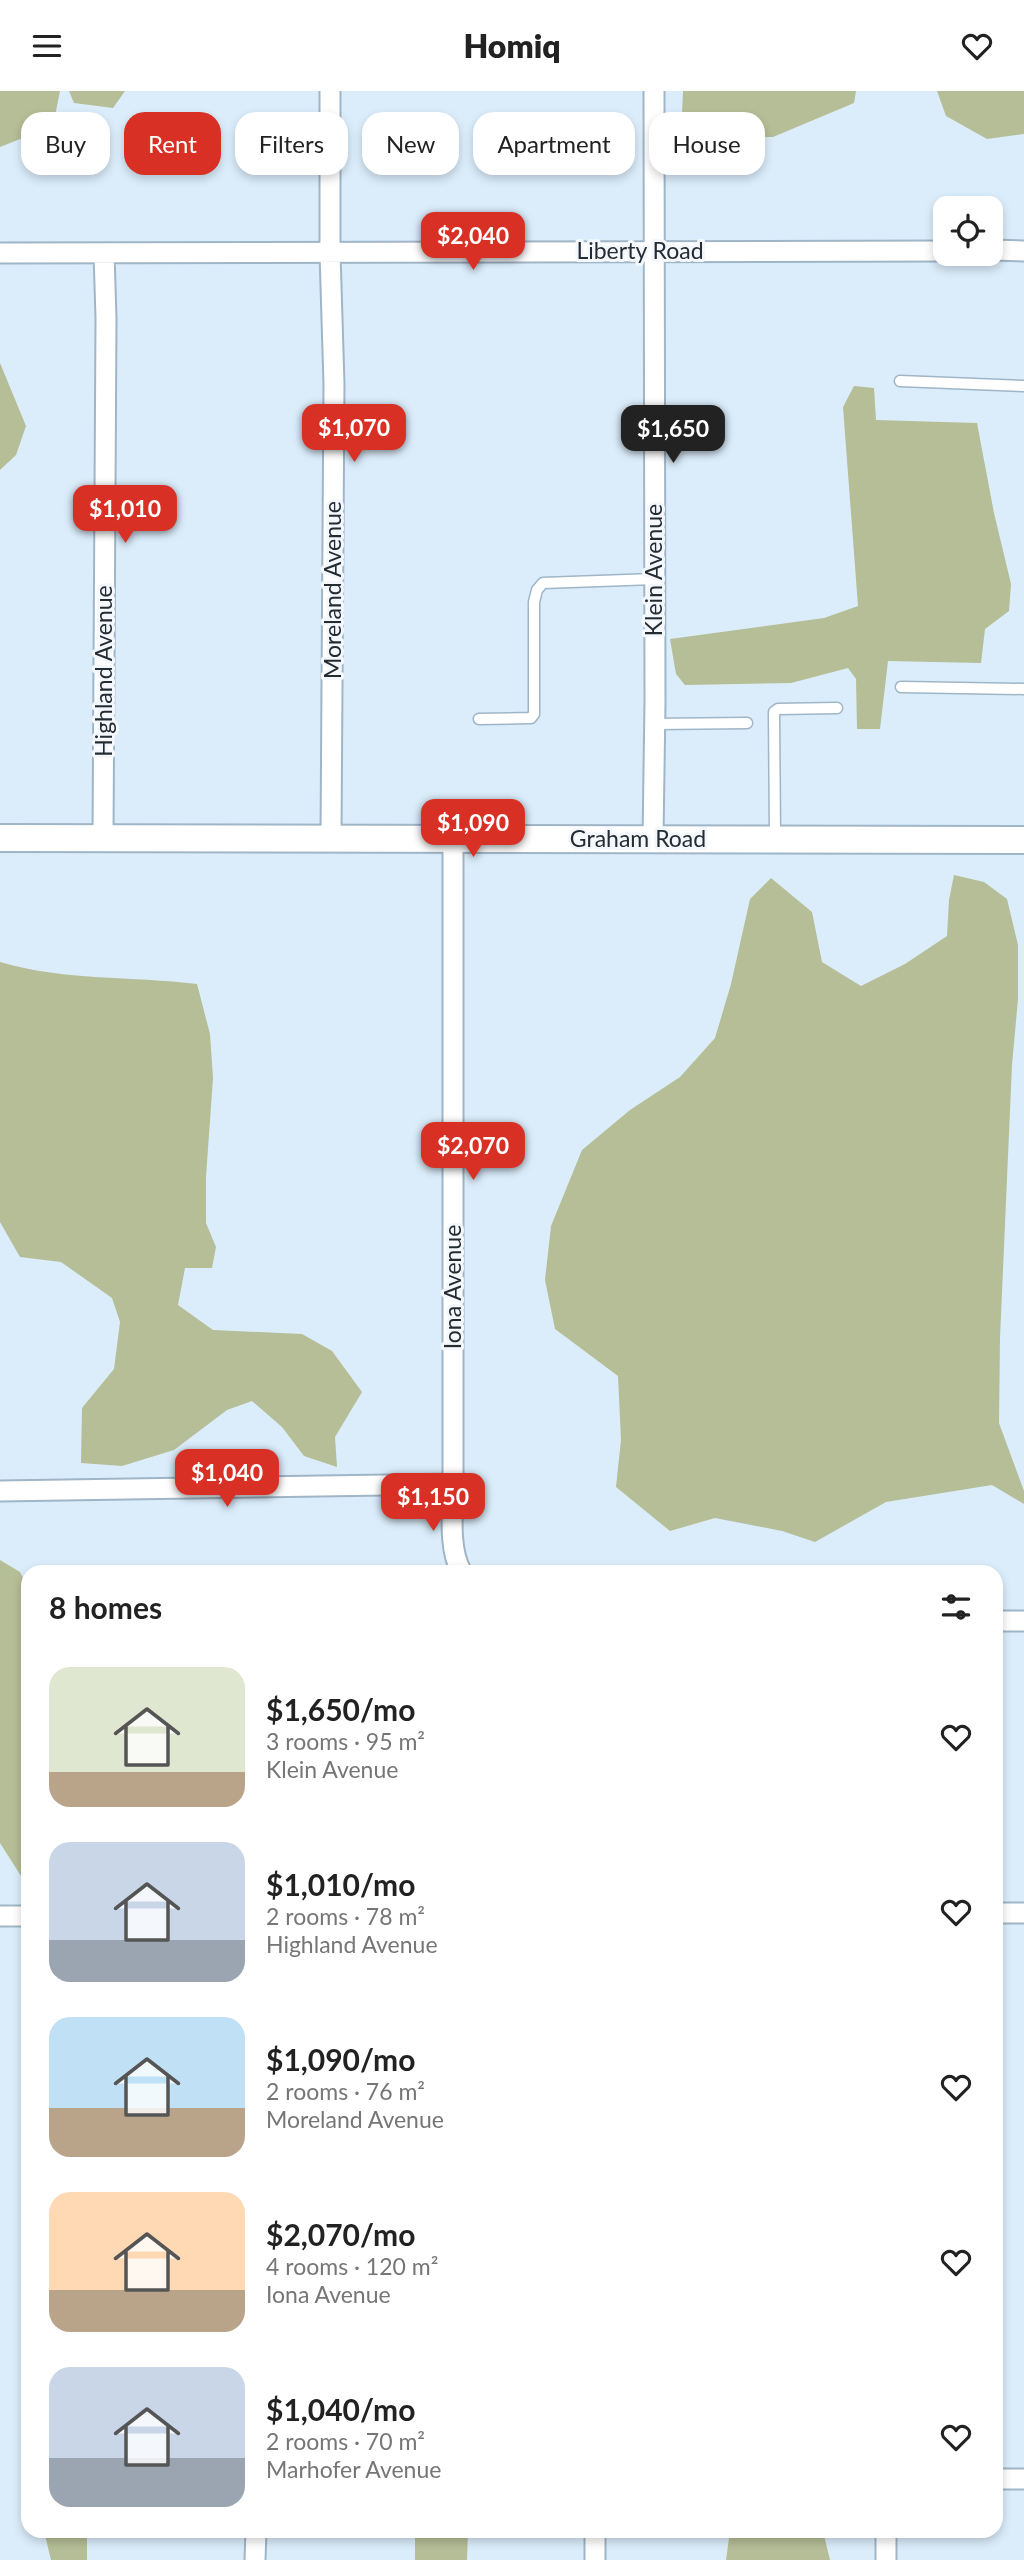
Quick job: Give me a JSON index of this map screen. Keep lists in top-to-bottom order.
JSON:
{
  "streets": {
    "main road": ["Graham Road"],
    "street": [
      "Liberty Road",
      "Klein Avenue",
      "Moreland Avenue",
      "Highland Avenue",
      "Iona Avenue"
    ]
  },
  "crossings": [
    ["Liberty Road", "Klein Avenue"],
    ["Liberty Road", "Moreland Avenue"],
    ["Liberty Road", "Highland Avenue"],
    ["Klein Avenue", "Graham Road"],
    ["Moreland Avenue", "Graham Road"],
    ["Highland Avenue", "Graham Road"],
    ["Graham Road", "Iona Avenue"]
  ],
  "page": {
    "header": "Homiq",
    "chip": [
      "Buy",
      "Rent",
      "Filters",
      "New",
      "Apartment",
      "House"
    ],
    "price": [
      "$2,040",
      "$1,070",
      "$1,650",
      "$1,010",
      "$1,090",
      "$2,070",
      "$1,040",
      "$1,150"
    ],
    "heading": "8 homes",
    "list": [
      {
        "name": "$1,650/mo",
        "note": "3 rooms · 95 m² · Klein Avenue"
      },
      {
        "name": "$1,010/mo",
        "note": "2 rooms · 78 m² · Highland Avenue"
      },
      {
        "name": "$1,090/mo",
        "note": "2 rooms · 76 m² · Moreland Avenue"
      },
      {
        "name": "$2,070/mo",
        "note": "4 rooms · 120 m² · Iona Avenue"
      },
      {
        "name": "$1,040/mo",
        "note": "2 rooms · 70 m² · Marhofer Avenue"
      }
    ]
  }
}
